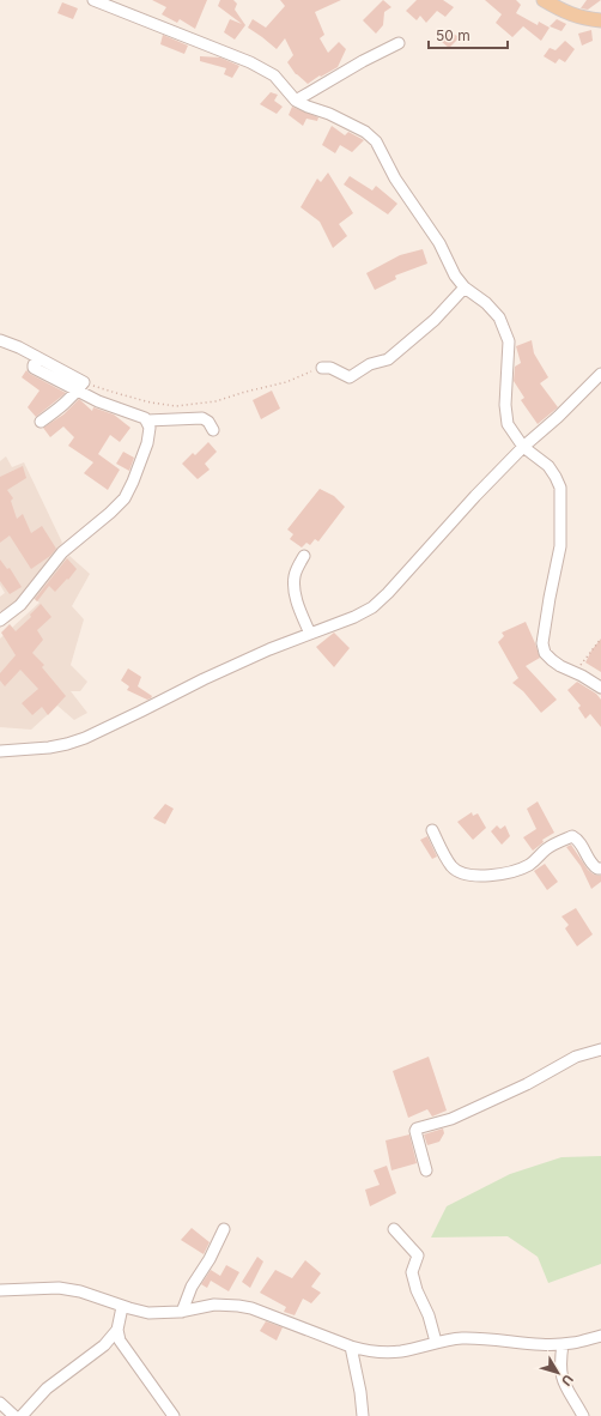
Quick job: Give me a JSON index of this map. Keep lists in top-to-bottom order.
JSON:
{
  "scale_bar": "50 m",
  "north": "bottom right"
}
